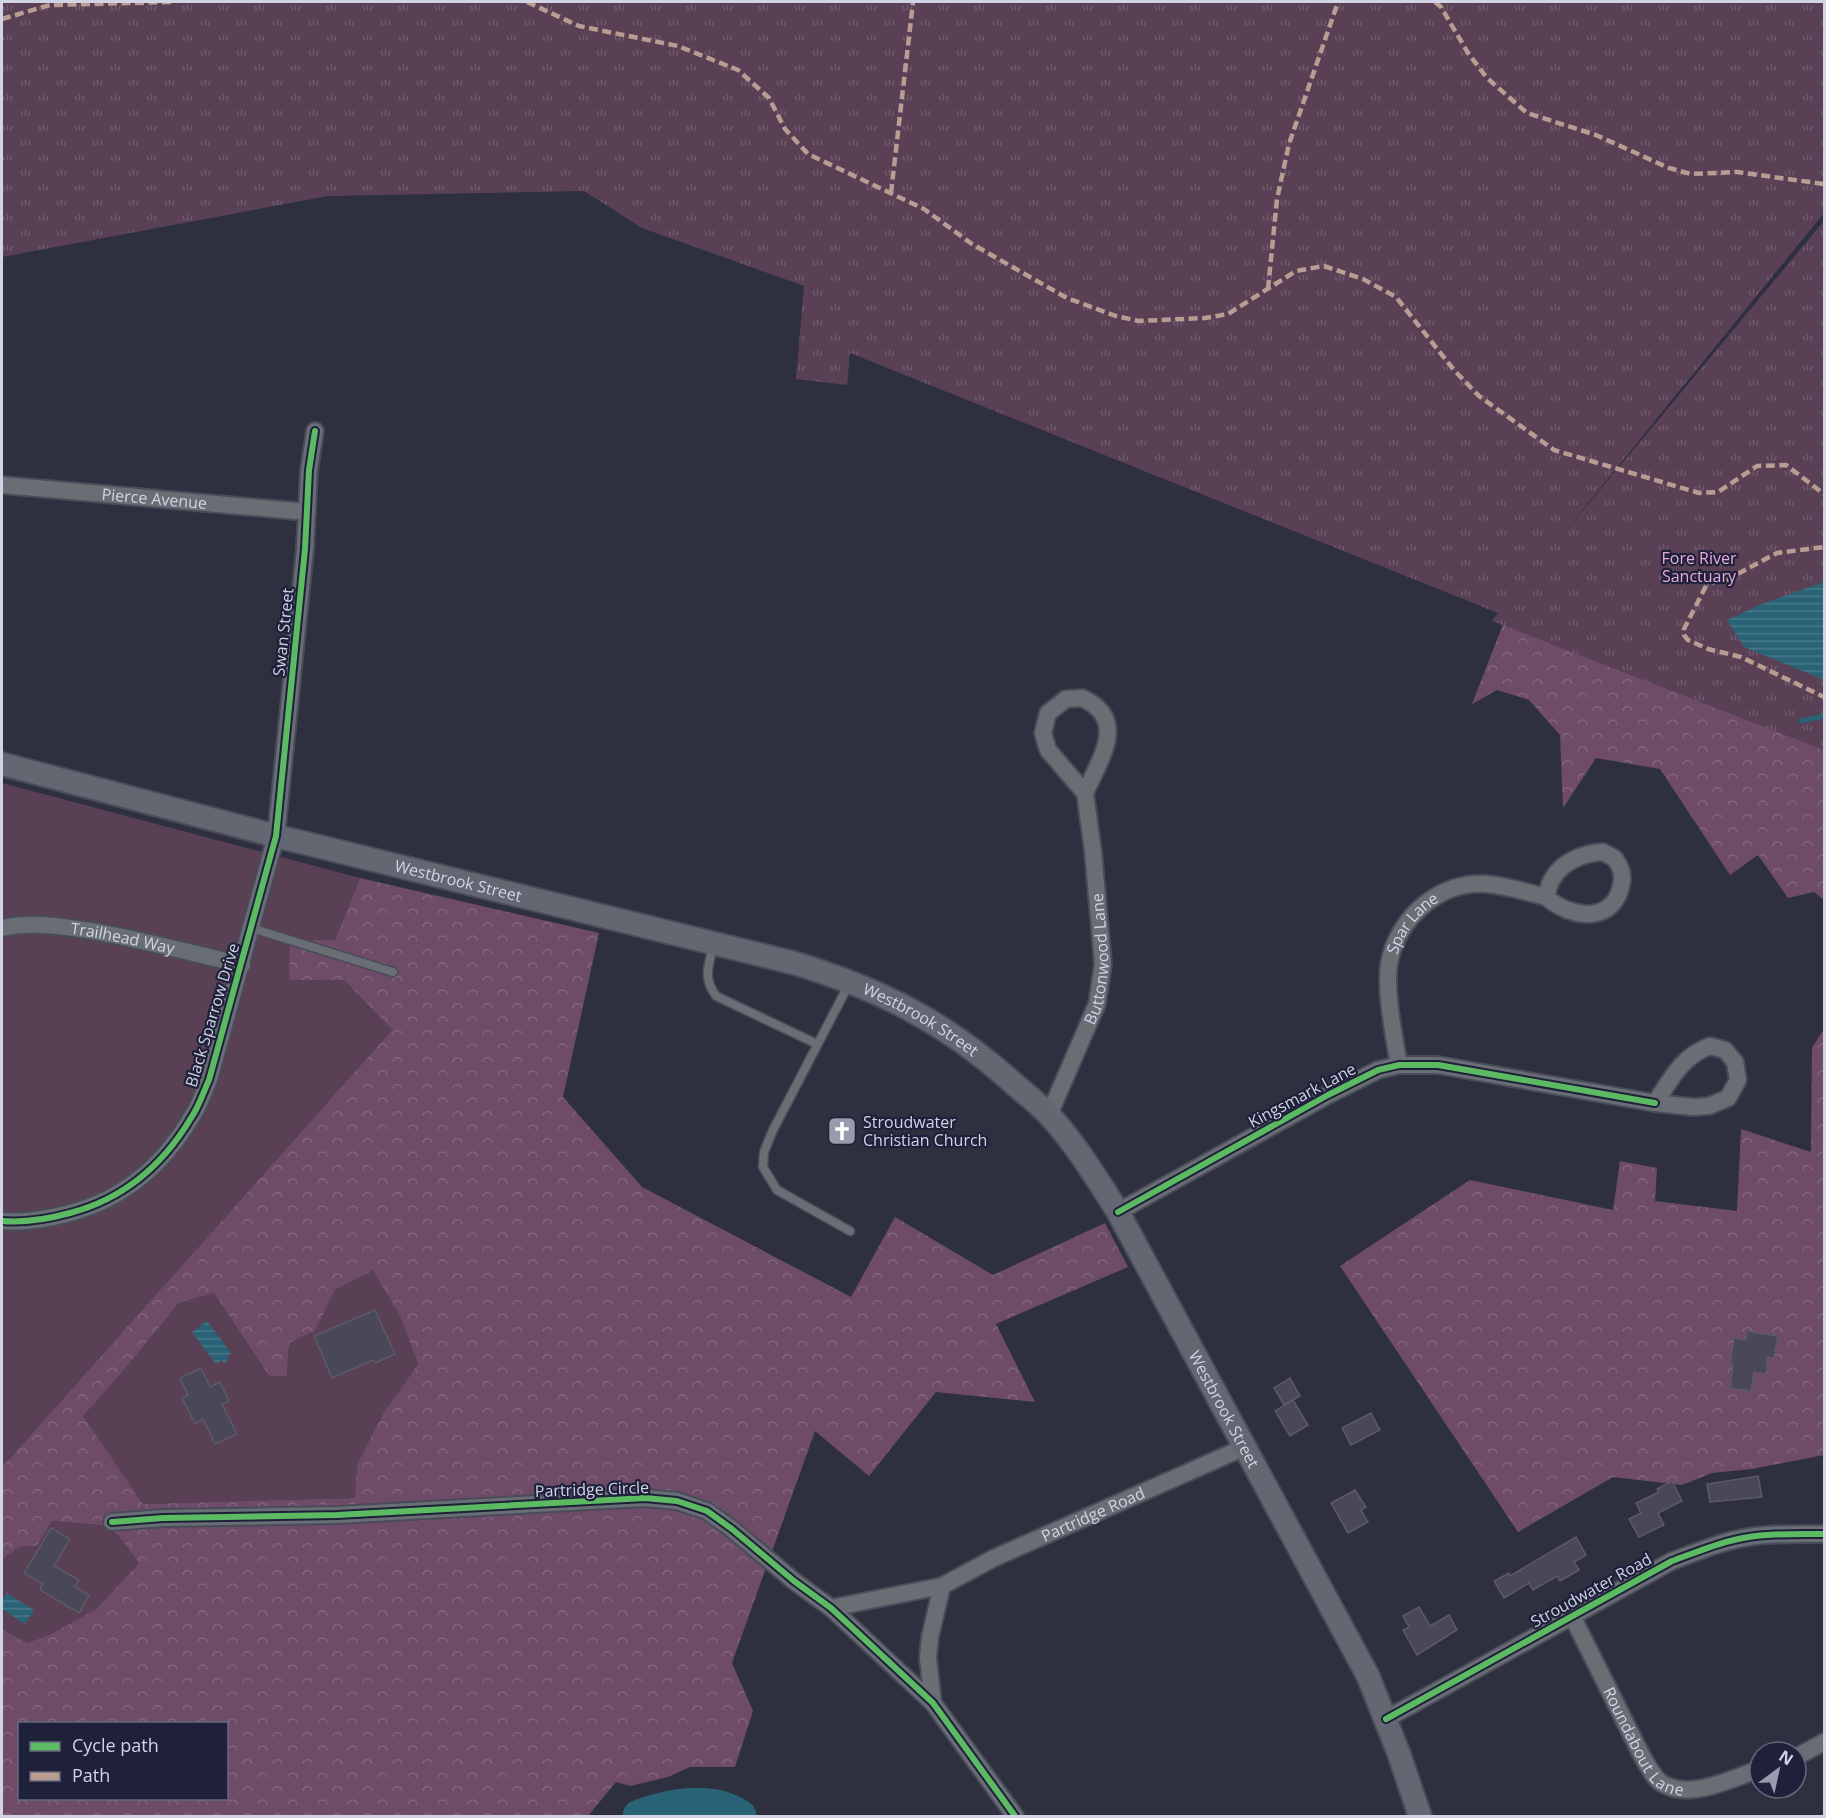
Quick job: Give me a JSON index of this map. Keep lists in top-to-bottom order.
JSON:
{
  "streets": {
    "main road": ["Westbrook Street"],
    "street": [
      "Pierce Avenue",
      "Swan Street",
      "Spar Lane",
      "Trailhead Way",
      "Buttonwood Lane",
      "Black Sparrow Drive",
      "Kingsmark Lane",
      "Partridge Circle",
      "Partridge Road",
      "Stroudwater Road",
      "Roundabout Lane"
    ]
  },
  "crossings": [
    ["Pierce Avenue", "Swan Street"],
    ["Swan Street", "Westbrook Street"],
    ["Swan Street", "Black Sparrow Drive"],
    ["Westbrook Street", "Buttonwood Lane"],
    ["Westbrook Street", "Black Sparrow Drive"],
    ["Westbrook Street", "Kingsmark Lane"],
    ["Westbrook Street", "Partridge Road"],
    ["Westbrook Street", "Stroudwater Road"],
    ["Spar Lane", "Kingsmark Lane"],
    ["Trailhead Way", "Black Sparrow Drive"],
    ["Partridge Circle", "Partridge Road"],
    ["Stroudwater Road", "Roundabout Lane"]
  ],
  "parks": ["Fore River Sanctuary"],
  "places": {
    "church": ["Stroudwater Christian Church"]
  },
  "legend": ["Cycle path", "Path"],
  "north": "top right"
}
